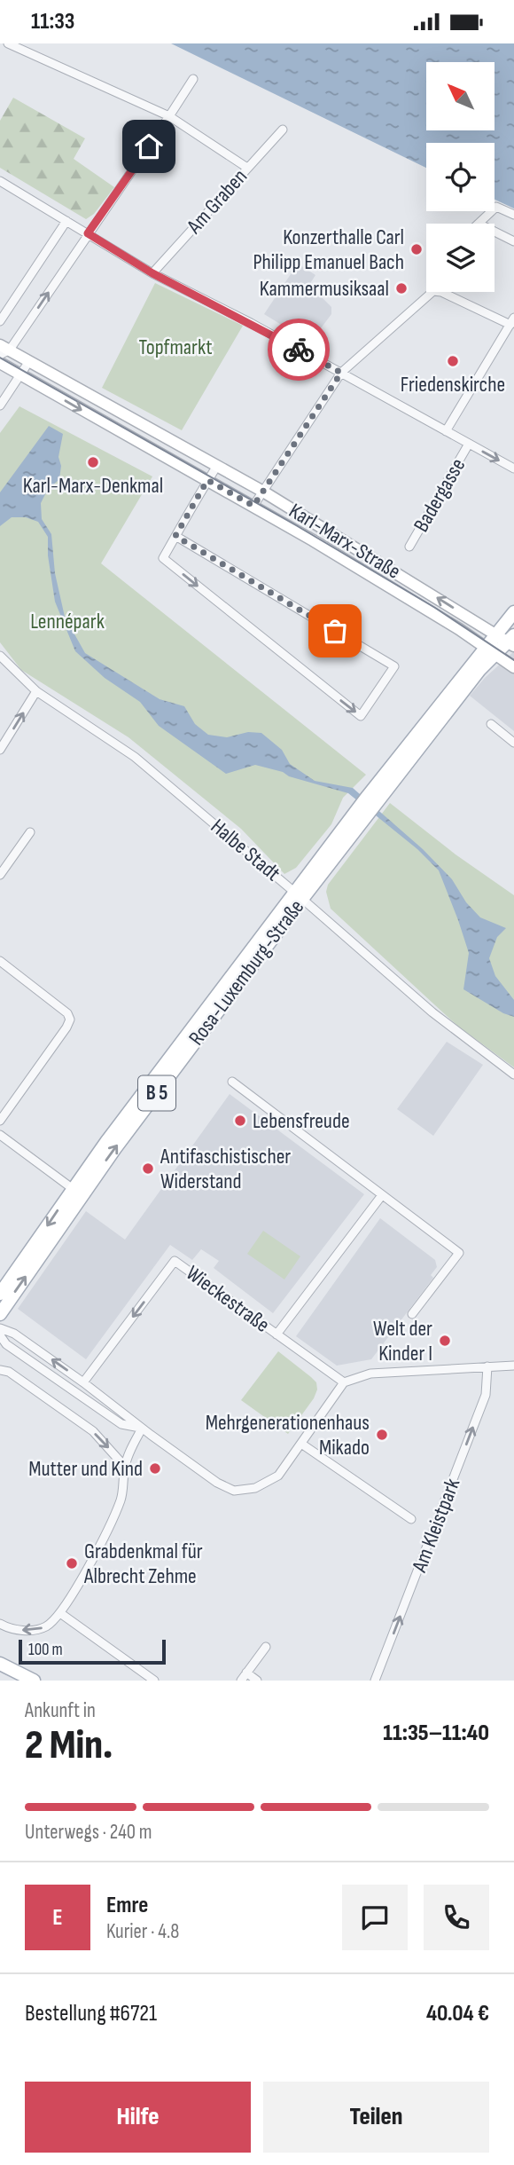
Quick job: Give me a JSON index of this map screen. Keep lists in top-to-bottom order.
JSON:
{
  "streets": {
    "main road": ["Rosa-Luxemburg-Straße", "B 5"],
    "street": [
      "Am Graben",
      "Badergasse",
      "Karl-Marx-Straße",
      "Halbe Stadt",
      "Wieckestraße",
      "Am Kleistpark"
    ]
  },
  "crossings": [
    ["Karl-Marx-Straße", "Rosa-Luxemburg-Straße"],
    ["Karl-Marx-Straße", "B 5"],
    ["Halbe Stadt", "Rosa-Luxemburg-Straße"],
    ["Rosa-Luxemburg-Straße", "B 5"]
  ],
  "one_way": ["Am Kleistpark"],
  "parks": ["Topfmarkt", "Lennépark"],
  "places": [
    "Konzerthalle Carl Philipp Emanuel Bach",
    "Kammermusiksaal",
    "Friedenskirche",
    "Karl-Marx-Denkmal",
    "Lebensfreude",
    "Antifaschistischer Widerstand",
    "Welt der Kinder I",
    "Mehrgenerationenhaus Mikado",
    "Mutter und Kind",
    "Grabdenkmal für Albrecht Zehme"
  ],
  "scale_bar": "100 m",
  "north": "top left",
  "page": {
    "status": "11:33",
    "scale": "100 m",
    "heading": ["2 Min.", "Ankunft in", "11:35–11:40"],
    "panel": [
      "Emre",
      "Kurier · 4.8",
      "Bestellung #6721",
      "40.04 €"
    ],
    "bar": "Unterwegs · 240 m",
    "round": "E",
    "buttons": ["Hilfe", "Teilen"]
  }
}
